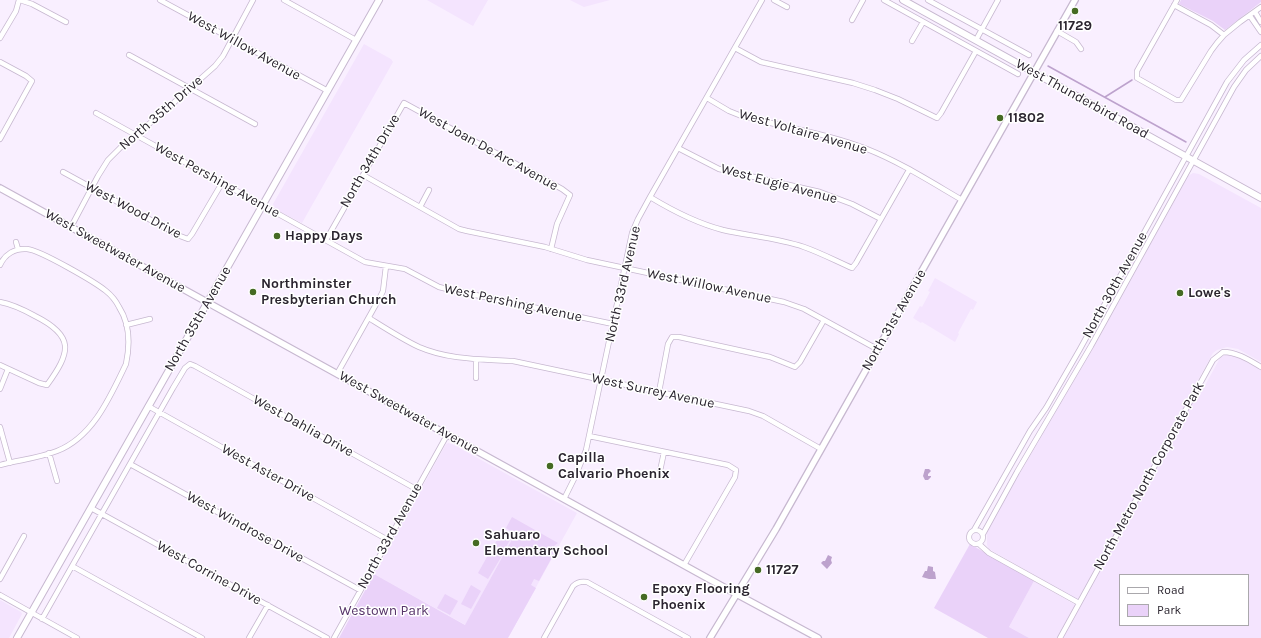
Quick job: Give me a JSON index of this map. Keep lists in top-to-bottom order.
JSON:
{
  "streets": {
    "main road": ["West Thunderbird Road", "North 35th Avenue"],
    "street": [
      "West Willow Avenue",
      "North 35th Drive",
      "West Voltaire Avenue",
      "West Joan De Arc Avenue",
      "North 34th Drive",
      "West Pershing Avenue",
      "West Eugie Avenue",
      "West Wood Drive",
      "West Sweetwater Avenue",
      "North 33rd Avenue",
      "North 30th Avenue",
      "North 31st Avenue",
      "West Surrey Avenue",
      "West Dahlia Drive",
      "West Aster Drive",
      "North Metro North Corporate Park",
      "West Windrose Drive",
      "West Corrine Drive"
    ]
  },
  "crossings": [
    ["West Willow Avenue", "North 35th Drive"],
    ["West Willow Avenue", "West Joan De Arc Avenue"],
    ["West Willow Avenue", "North 34th Drive"],
    ["West Willow Avenue", "North 33rd Avenue"],
    ["West Willow Avenue", "North 35th Avenue"],
    ["West Willow Avenue", "North 31st Avenue"],
    ["West Thunderbird Road", "North 30th Avenue"],
    ["West Thunderbird Road", "North 31st Avenue"],
    ["North 35th Drive", "West Pershing Avenue"],
    ["North 35th Drive", "West Wood Drive"],
    ["North 35th Drive", "West Sweetwater Avenue"],
    ["West Voltaire Avenue", "North 33rd Avenue"],
    ["West Voltaire Avenue", "North 31st Avenue"],
    ["West Joan De Arc Avenue", "North 34th Drive"],
    ["North 34th Drive", "West Pershing Avenue"],
    ["West Pershing Avenue", "West Wood Drive"],
    ["West Pershing Avenue", "North 33rd Avenue"],
    ["West Pershing Avenue", "North 35th Avenue"],
    ["West Eugie Avenue", "North 33rd Avenue"],
    ["West Sweetwater Avenue", "North 33rd Avenue"],
    ["West Sweetwater Avenue", "North 35th Avenue"],
    ["West Sweetwater Avenue", "North 31st Avenue"],
    ["North 33rd Avenue", "West Surrey Avenue"],
    ["North 33rd Avenue", "West Dahlia Drive"],
    ["North 33rd Avenue", "West Aster Drive"],
    ["North 33rd Avenue", "West Windrose Drive"],
    ["North 35th Avenue", "West Dahlia Drive"],
    ["North 35th Avenue", "West Aster Drive"],
    ["North 35th Avenue", "West Windrose Drive"],
    ["North 35th Avenue", "West Corrine Drive"],
    ["North 31st Avenue", "West Surrey Avenue"]
  ],
  "parks": ["Westown Park"],
  "places": [
    "11729",
    "11802",
    "Happy Days",
    "Northminster Presbyterian Church",
    "Lowe's",
    "Capilla Calvario Phoenix",
    "Sahuaro Elementary School",
    "11727",
    "Epoxy Flooring Phoenix"
  ],
  "legend": ["Road", "Park"]
}
